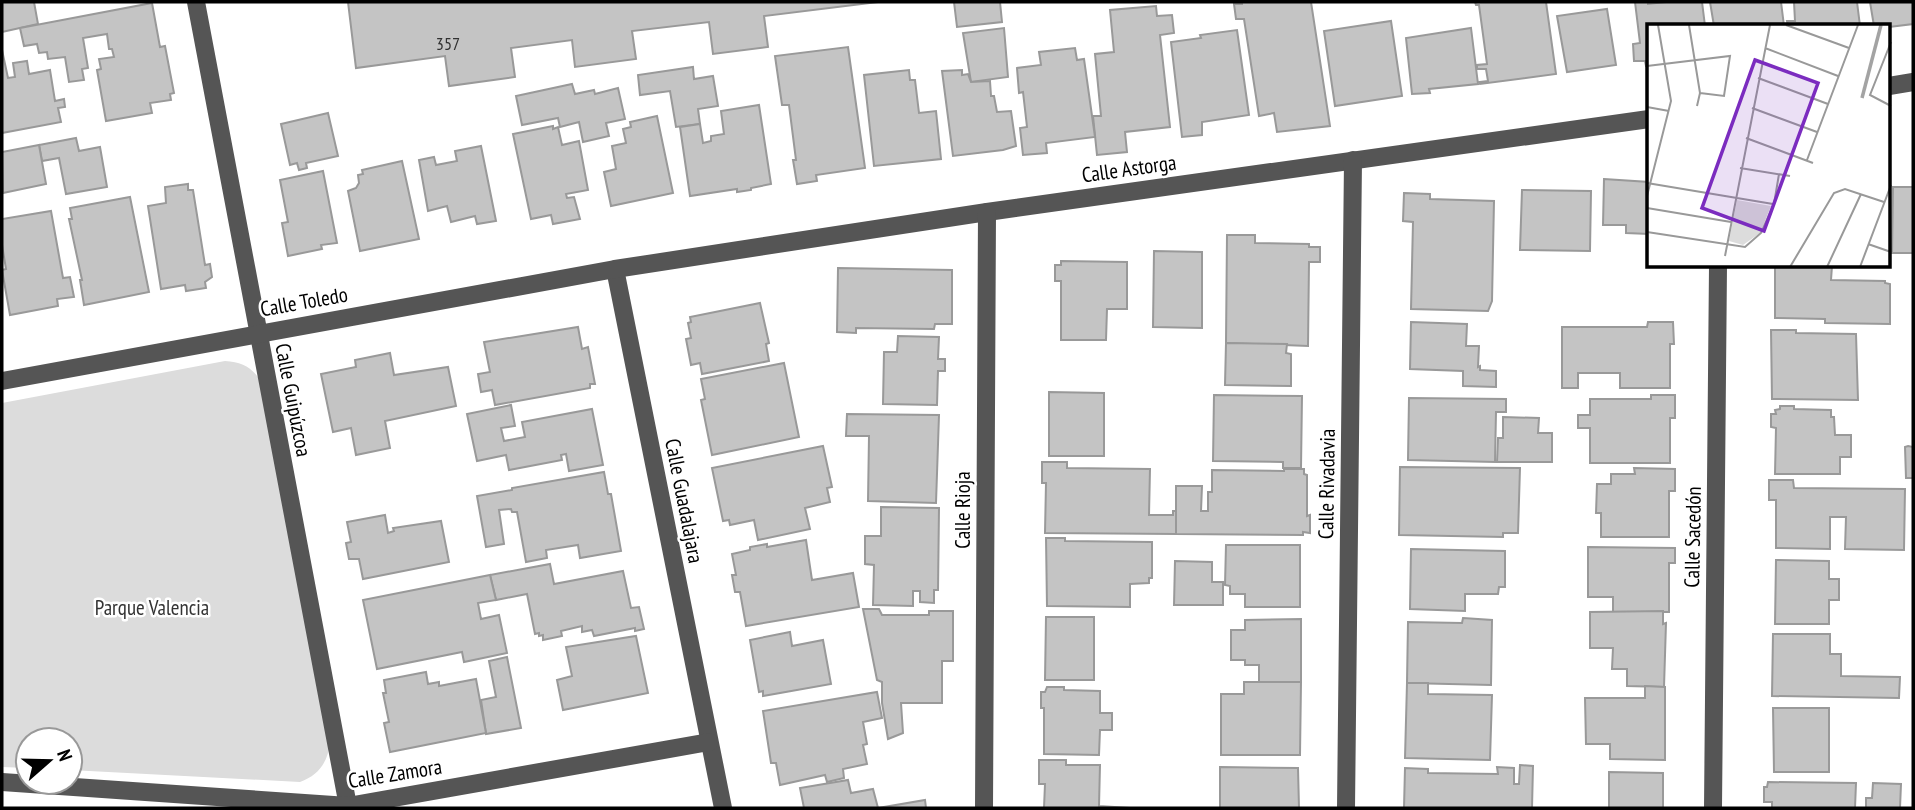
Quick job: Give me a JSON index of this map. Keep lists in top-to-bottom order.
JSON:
{
  "streets": {
    "street": [
      "Calle Astorga",
      "Calle Toledo",
      "Calle Guipúzcoa",
      "Calle Rivadavia",
      "Calle Guadalajara",
      "Calle Rioja",
      "Calle Sacedón",
      "Calle Zamora"
    ]
  },
  "crossings": [
    ["Calle Astorga", "Calle Toledo"],
    ["Calle Astorga", "Calle Rivadavia"],
    ["Calle Astorga", "Calle Guadalajara"],
    ["Calle Astorga", "Calle Rioja"],
    ["Calle Toledo", "Calle Guipúzcoa"],
    ["Calle Toledo", "Calle Guadalajara"],
    ["Calle Guipúzcoa", "Calle Zamora"],
    ["Calle Guadalajara", "Calle Zamora"]
  ],
  "parks": ["Parque Valencia"],
  "house_numbers": ["357"],
  "north": "right"
}
